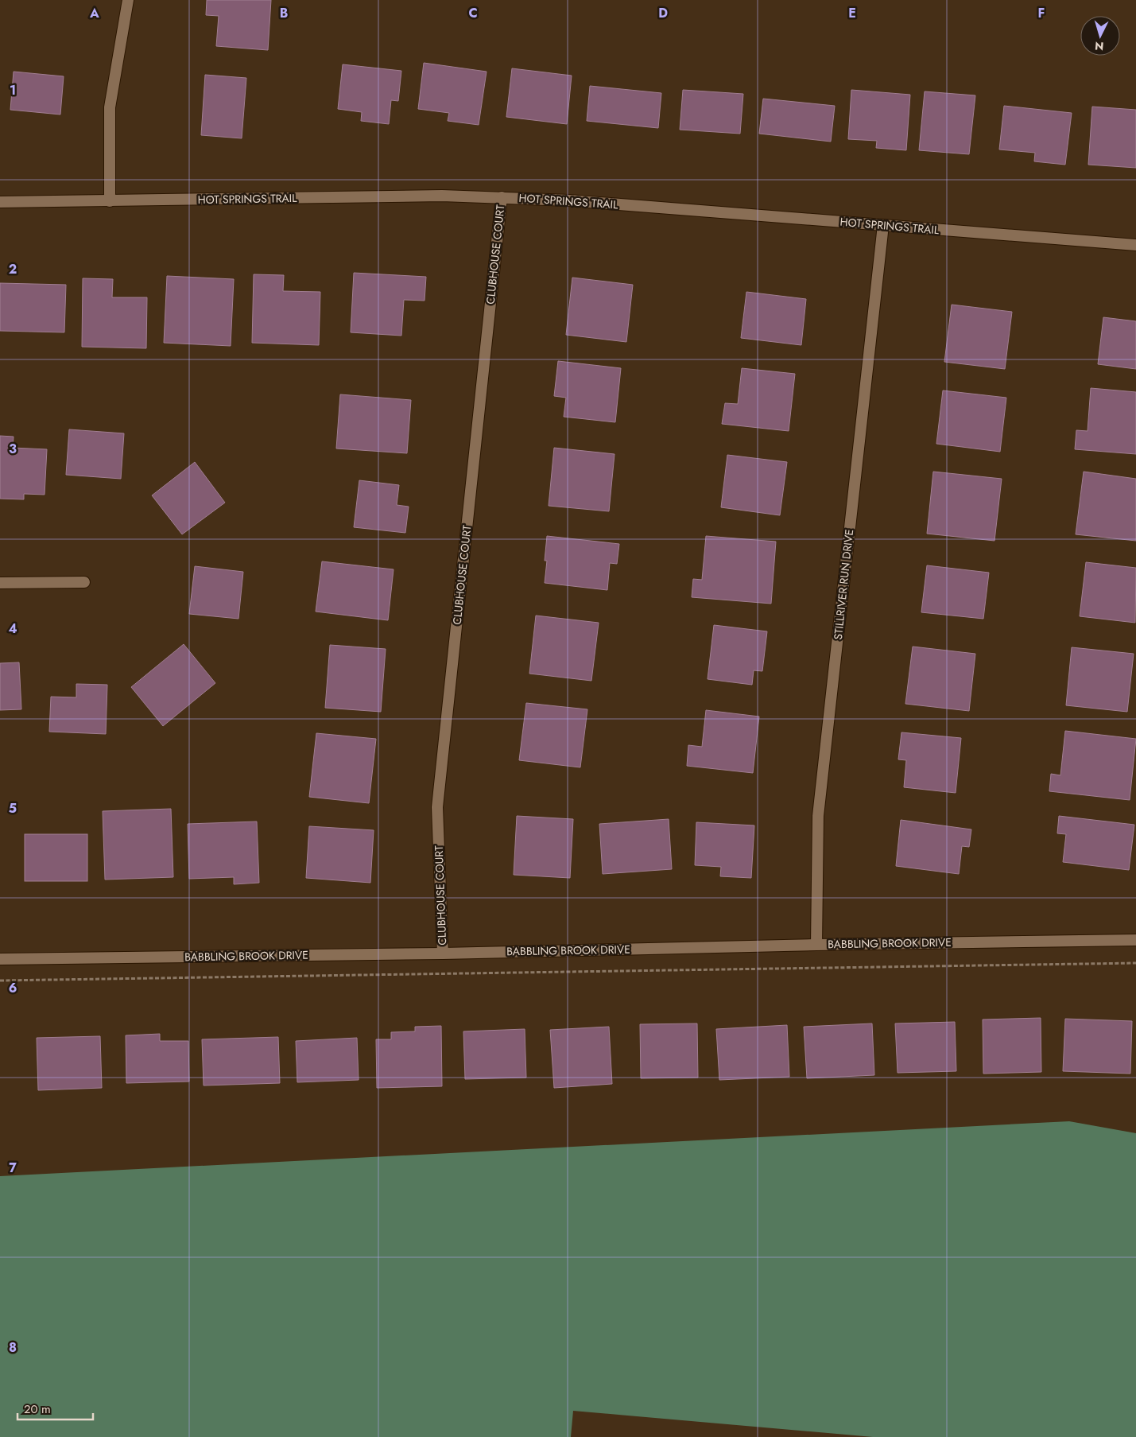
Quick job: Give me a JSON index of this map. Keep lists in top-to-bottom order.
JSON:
{
  "streets": {
    "street": [
      "HOT SPRINGS TRAIL",
      "CLUBHOUSE COURT",
      "STILLRIVER RUN DRIVE",
      "BABBLING BROOK DRIVE"
    ]
  },
  "crossings": [
    ["HOT SPRINGS TRAIL", "CLUBHOUSE COURT"],
    ["HOT SPRINGS TRAIL", "STILLRIVER RUN DRIVE"],
    ["CLUBHOUSE COURT", "BABBLING BROOK DRIVE"],
    ["STILLRIVER RUN DRIVE", "BABBLING BROOK DRIVE"]
  ],
  "scale_bar": "20 m",
  "north": "bottom",
  "grid": {
    "columns": [
      "A",
      "B",
      "C",
      "D",
      "E",
      "F"
    ],
    "rows": [
      "1",
      "2",
      "3",
      "4",
      "5",
      "6",
      "7",
      "8"
    ]
  }
}
